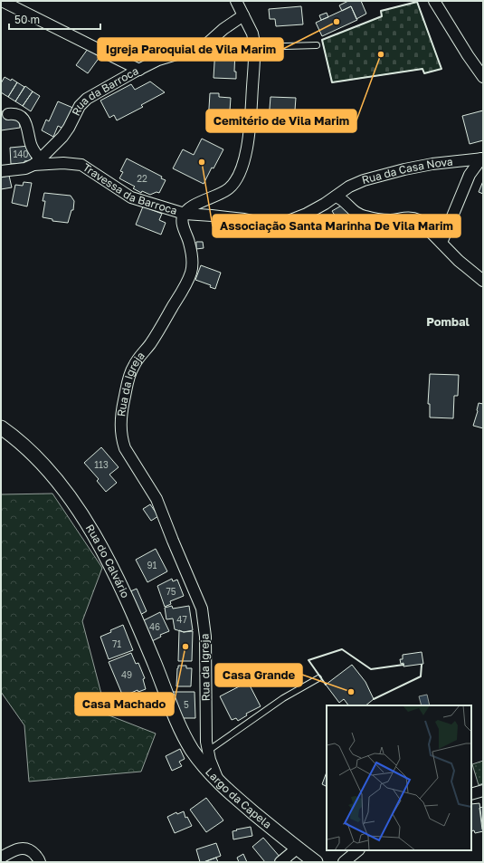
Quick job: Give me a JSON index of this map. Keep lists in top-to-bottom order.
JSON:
{
  "streets": {
    "street": [
      "Rua da Barroca",
      "Rua da Casa Nova",
      "Travessa da Barroca",
      "Rua da Igreja",
      "Rua do Calvário",
      "Largo da Capela"
    ]
  },
  "crossings": [
    ["Rua da Barroca", "Travessa da Barroca"],
    ["Rua da Casa Nova", "Travessa da Barroca"],
    ["Rua da Casa Nova", "Rua da Igreja"],
    ["Travessa da Barroca", "Rua da Igreja"],
    ["Rua da Igreja", "Largo da Capela"],
    ["Rua do Calvário", "Largo da Capela"]
  ],
  "districts": ["Pombal"],
  "places": [
    "Igreja Paroquial de Vila Marim",
    "Cemitério de Vila Marim",
    "Associação Santa Marinha De Vila Marim",
    "Casa Machado",
    "Casa Grande"
  ],
  "house_numbers": [
    "140",
    "22",
    "113",
    "91",
    "75",
    "47",
    "46",
    "71",
    "49",
    "5"
  ],
  "scale_bar": "50 m"
}
